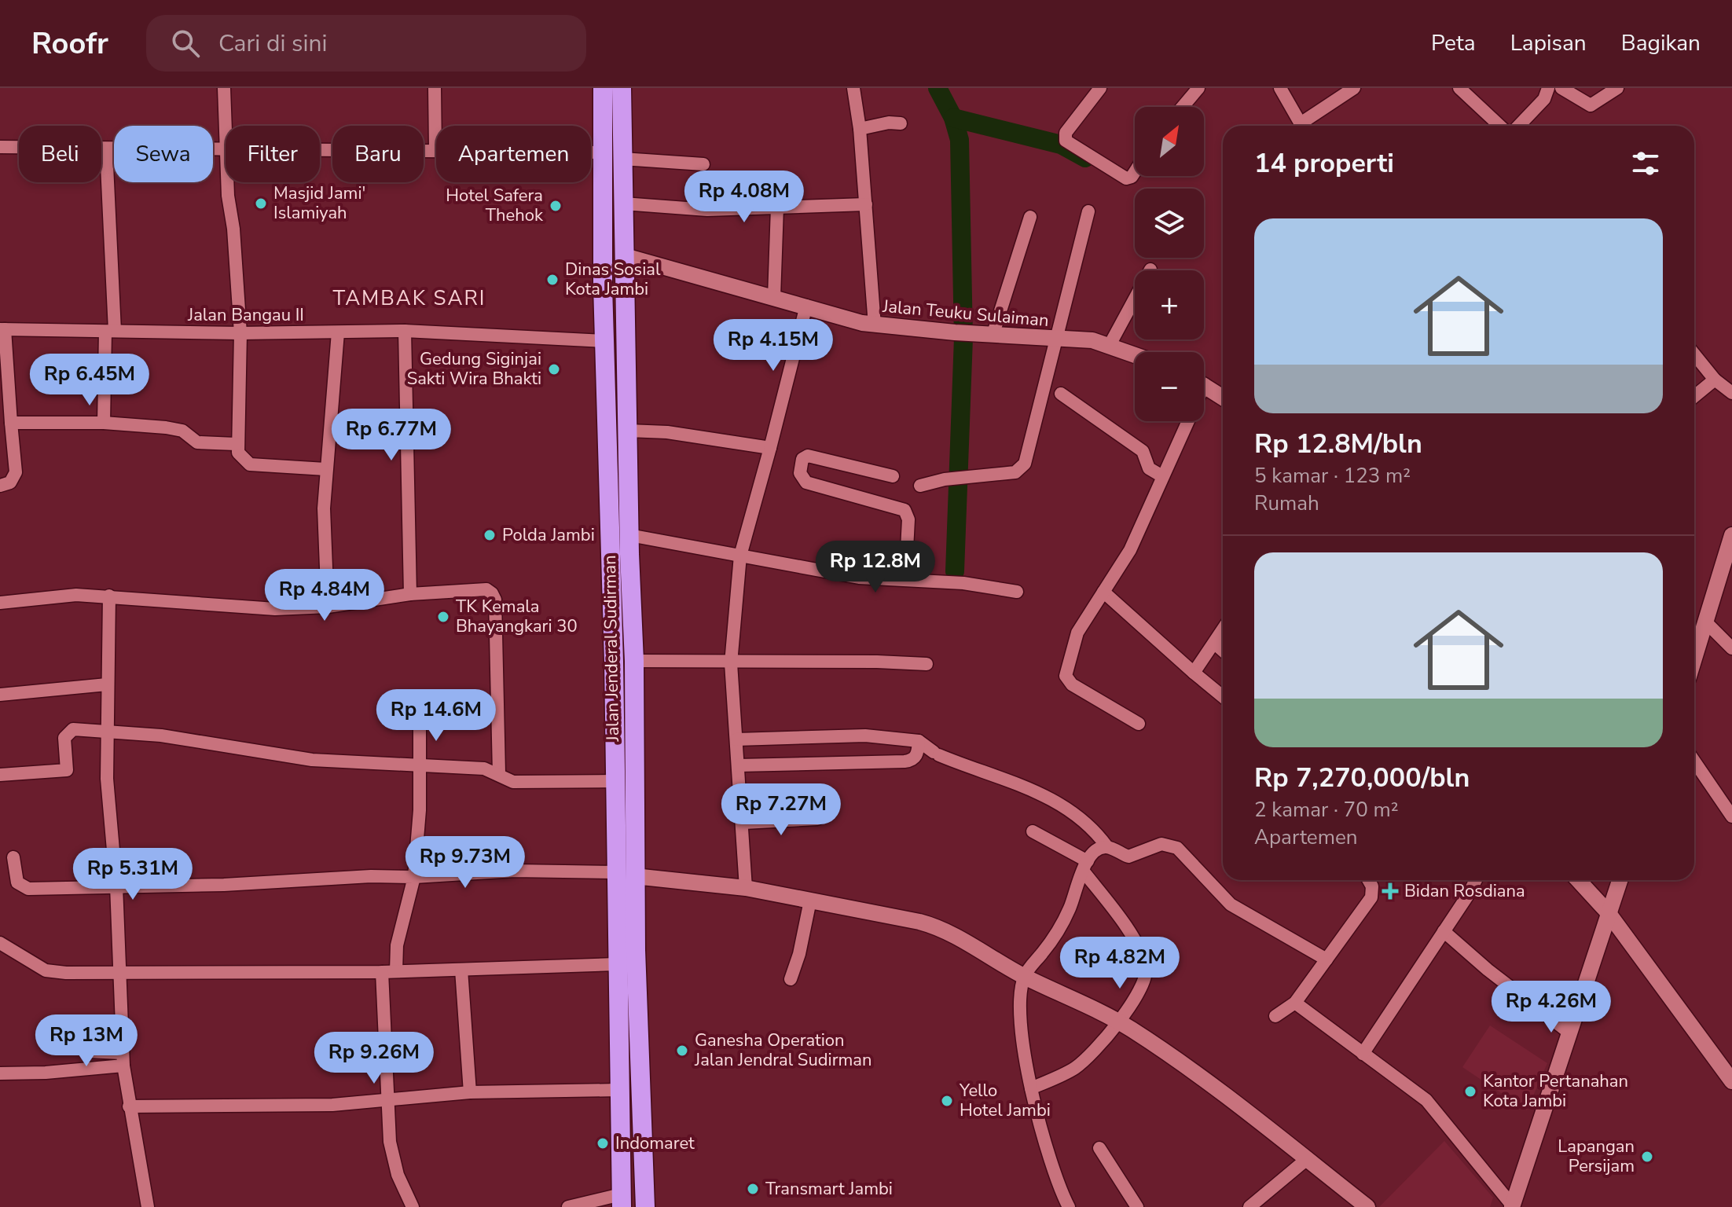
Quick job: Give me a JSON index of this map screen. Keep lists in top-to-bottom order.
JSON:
{
  "streets": {
    "highway": ["Jalan Jenderal Sudirman"],
    "street": ["Jalan Teuku Sulaiman", "Jalan Bangau II"]
  },
  "crossings": [
    ["Jalan Teuku Sulaiman", "Jalan Jenderal Sudirman"],
    ["Jalan Bangau II", "Jalan Jenderal Sudirman"]
  ],
  "districts": ["TAMBAK SARI"],
  "places": {
    "other": [
      "Masjid Jami' Islamiyah",
      "Hotel Safera Thehok",
      "Dinas Sosial Kota Jambi",
      "Gedung Siginjai Sakti Wira Bhakti",
      "Polda Jambi",
      "TK Kemala Bhayangkari 30",
      "Ganesha Operation Jalan Jendral Sudirman",
      "Kantor Pertanahan Kota Jambi",
      "Yello Hotel Jambi",
      "Indomaret",
      "Lapangan Persijam",
      "Transmart Jambi"
    ],
    "health": ["Bidan Rosdiana"]
  },
  "north": "top right",
  "page": {
    "header": "Roofr",
    "search": "Cari di sini",
    "nav": ["Peta", "Lapisan", "Bagikan"],
    "map_buttons": ["+", "−"],
    "chip": [
      "Beli",
      "Sewa",
      "Filter",
      "Baru",
      "Apartemen"
    ],
    "heading": "14 properti",
    "price": [
      "Rp 4.08M",
      "Rp 4.15M",
      "Rp 6.45M",
      "Rp 6.77M",
      "Rp 12.8M",
      "Rp 4.84M",
      "Rp 14.6M",
      "Rp 7.27M",
      "Rp 9.73M",
      "Rp 5.31M",
      "Rp 4.82M",
      "Rp 4.26M",
      "Rp 13M",
      "Rp 9.26M"
    ],
    "list": [
      {
        "name": "Rp 12.8M/bln",
        "note": "5 kamar · 123 m² · Rumah"
      },
      {
        "name": "Rp 7,270,000/bln",
        "note": "2 kamar · 70 m² · Apartemen"
      }
    ]
  }
}
